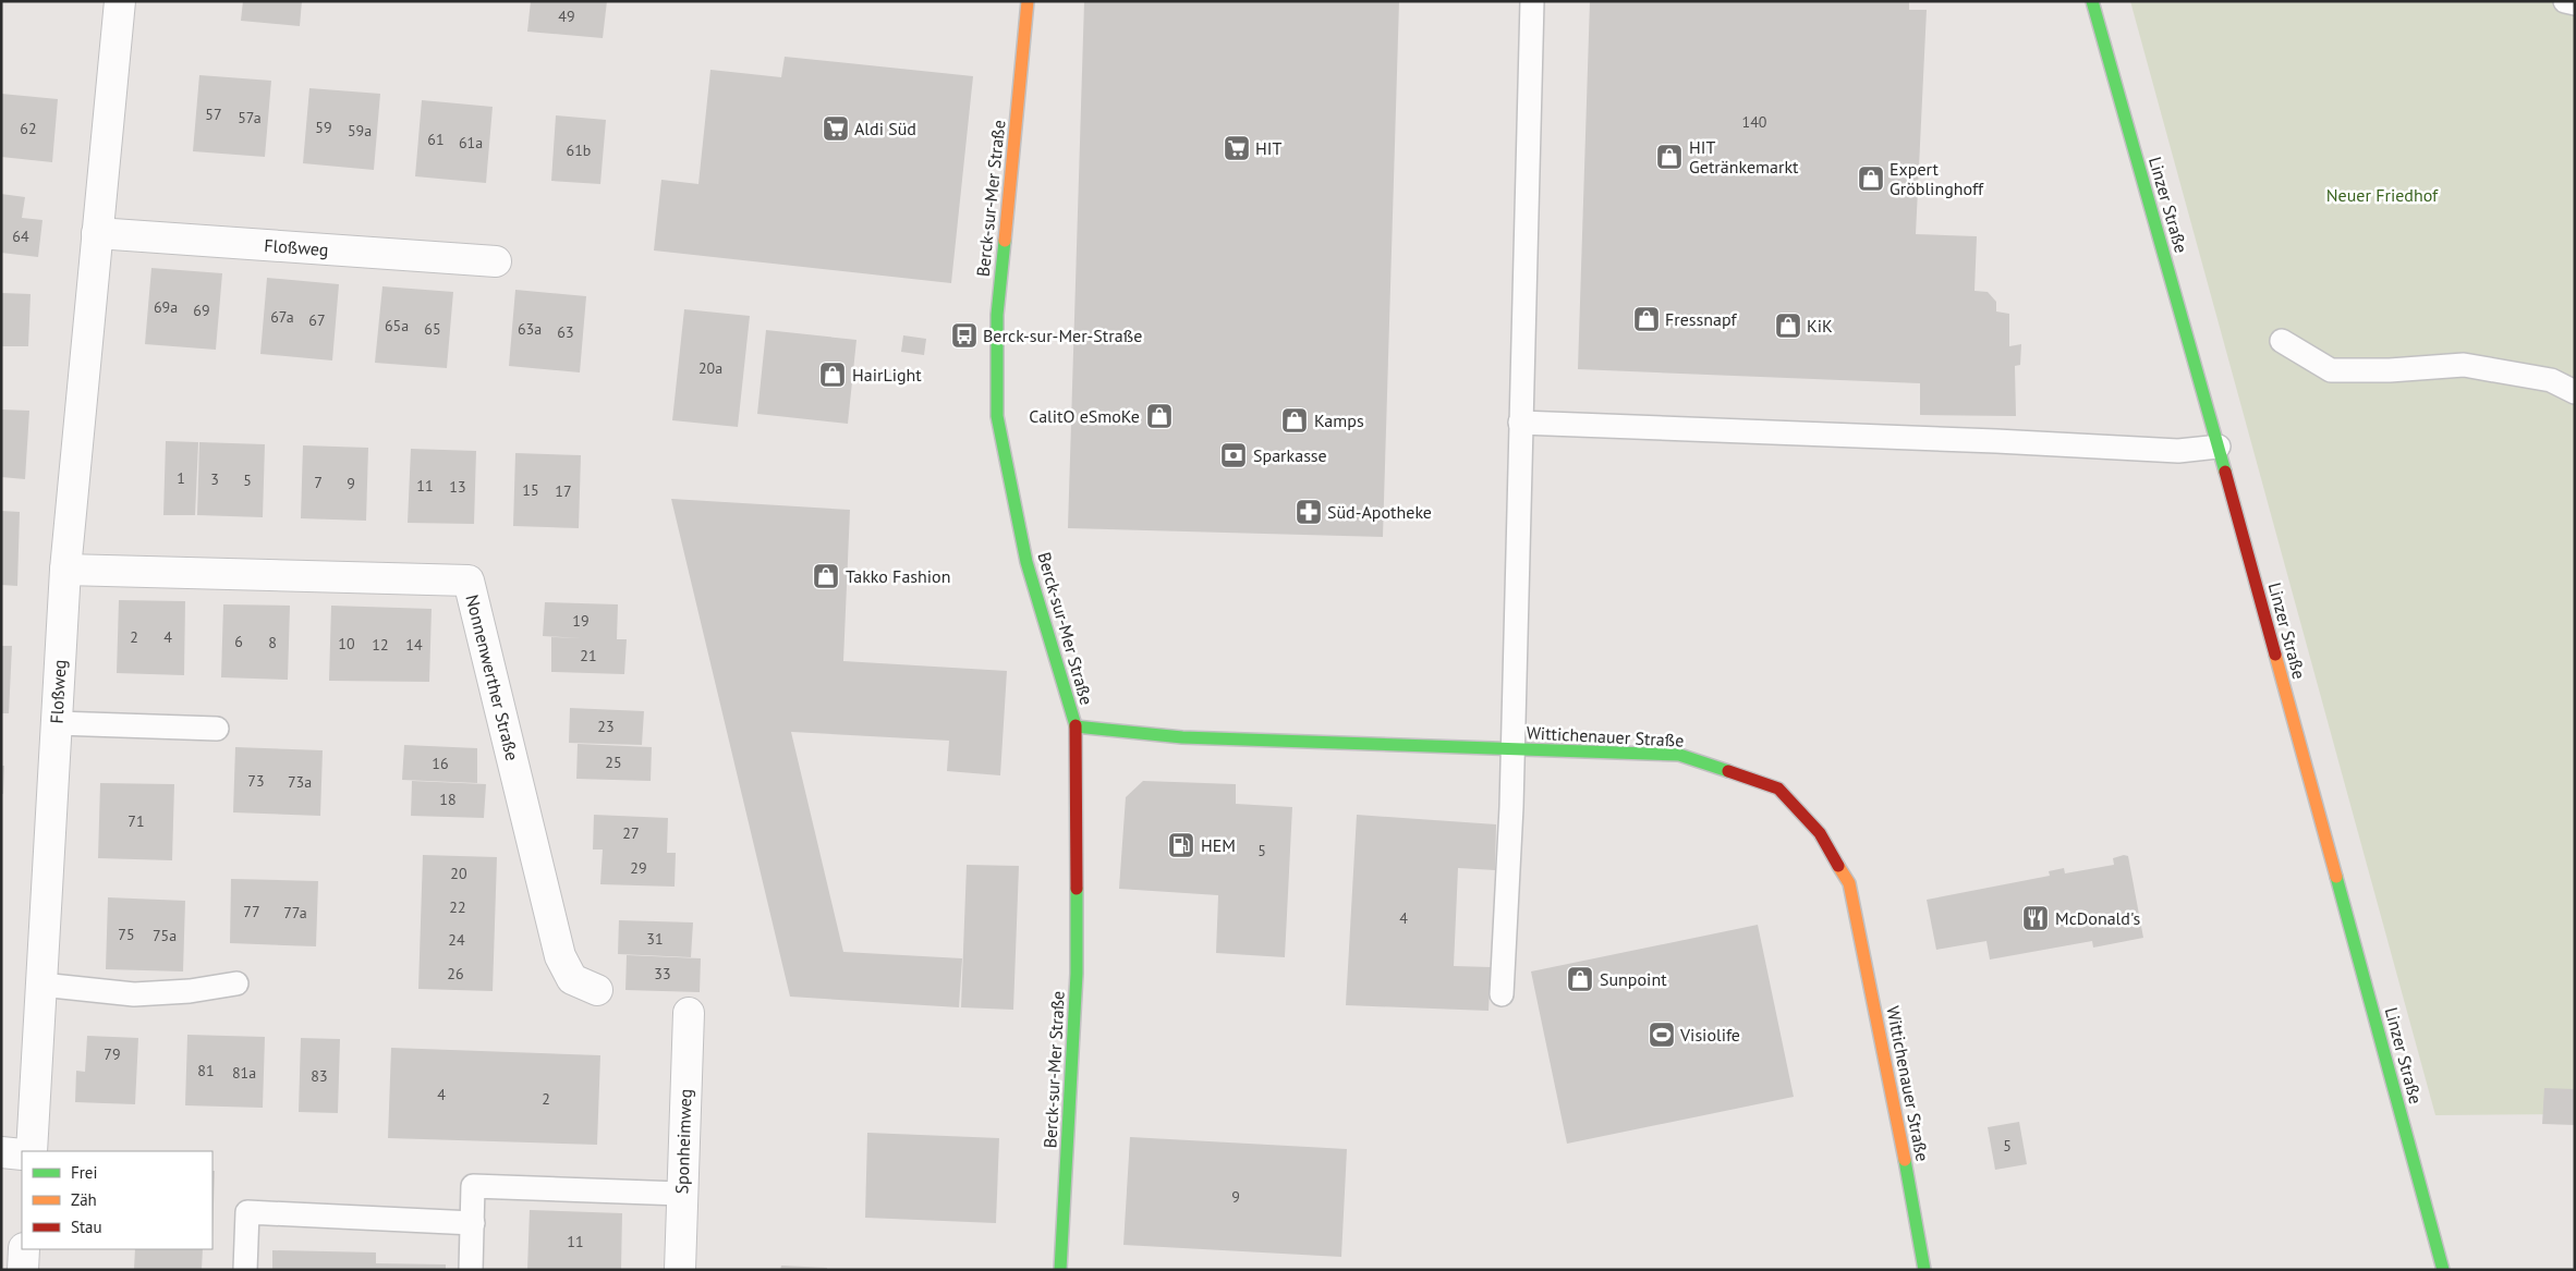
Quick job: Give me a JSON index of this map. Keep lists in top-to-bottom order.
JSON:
{
  "streets": {
    "street": [
      "Berck-sur-Mer Straße",
      "Linzer Straße",
      "Floßweg",
      "Nonnenwerther Straße",
      "Wittichenauer Straße",
      "Sponheimweg"
    ]
  },
  "crossings": [
    ["Berck-sur-Mer Straße", "Wittichenauer Straße"],
    ["Floßweg", "Nonnenwerther Straße"]
  ],
  "parks": ["Neuer Friedhof"],
  "places": {
    "supermarket": ["Aldi Süd", "HIT"],
    "shop": [
      "HIT Getränkemarkt",
      "Expert Gröblinghoff",
      "Fressnapf",
      "KiK",
      "HairLight",
      "CalitO eSmoKe",
      "Kamps",
      "Takko Fashion",
      "Sunpoint"
    ],
    "bus stop": ["Berck-sur-Mer-Straße"],
    "bank": ["Sparkasse"],
    "pharmacy": ["Süd-Apotheke"],
    "fuel station": ["HEM"],
    "restaurant": ["McDonald's"],
    "sports": ["Visiolife"]
  },
  "house_numbers": [
    "49",
    "57",
    "57a",
    "140",
    "59",
    "62",
    "59a",
    "61",
    "61a",
    "61b",
    "64",
    "69a",
    "69",
    "67a",
    "67",
    "65a",
    "65",
    "63a",
    "63",
    "20a",
    "1",
    "3",
    "5",
    "7",
    "9",
    "11",
    "13",
    "15",
    "17",
    "19",
    "2",
    "4",
    "6",
    "8",
    "10",
    "12",
    "14",
    "21",
    "23",
    "25",
    "16",
    "73",
    "73a",
    "18",
    "71",
    "27",
    "5",
    "29",
    "20",
    "22",
    "77",
    "77a",
    "4",
    "75",
    "75a",
    "31",
    "24",
    "26",
    "33",
    "79",
    "81",
    "81a",
    "83",
    "4",
    "2",
    "5",
    "9",
    "11"
  ],
  "legend": ["Frei", "Zäh", "Stau"]
}
